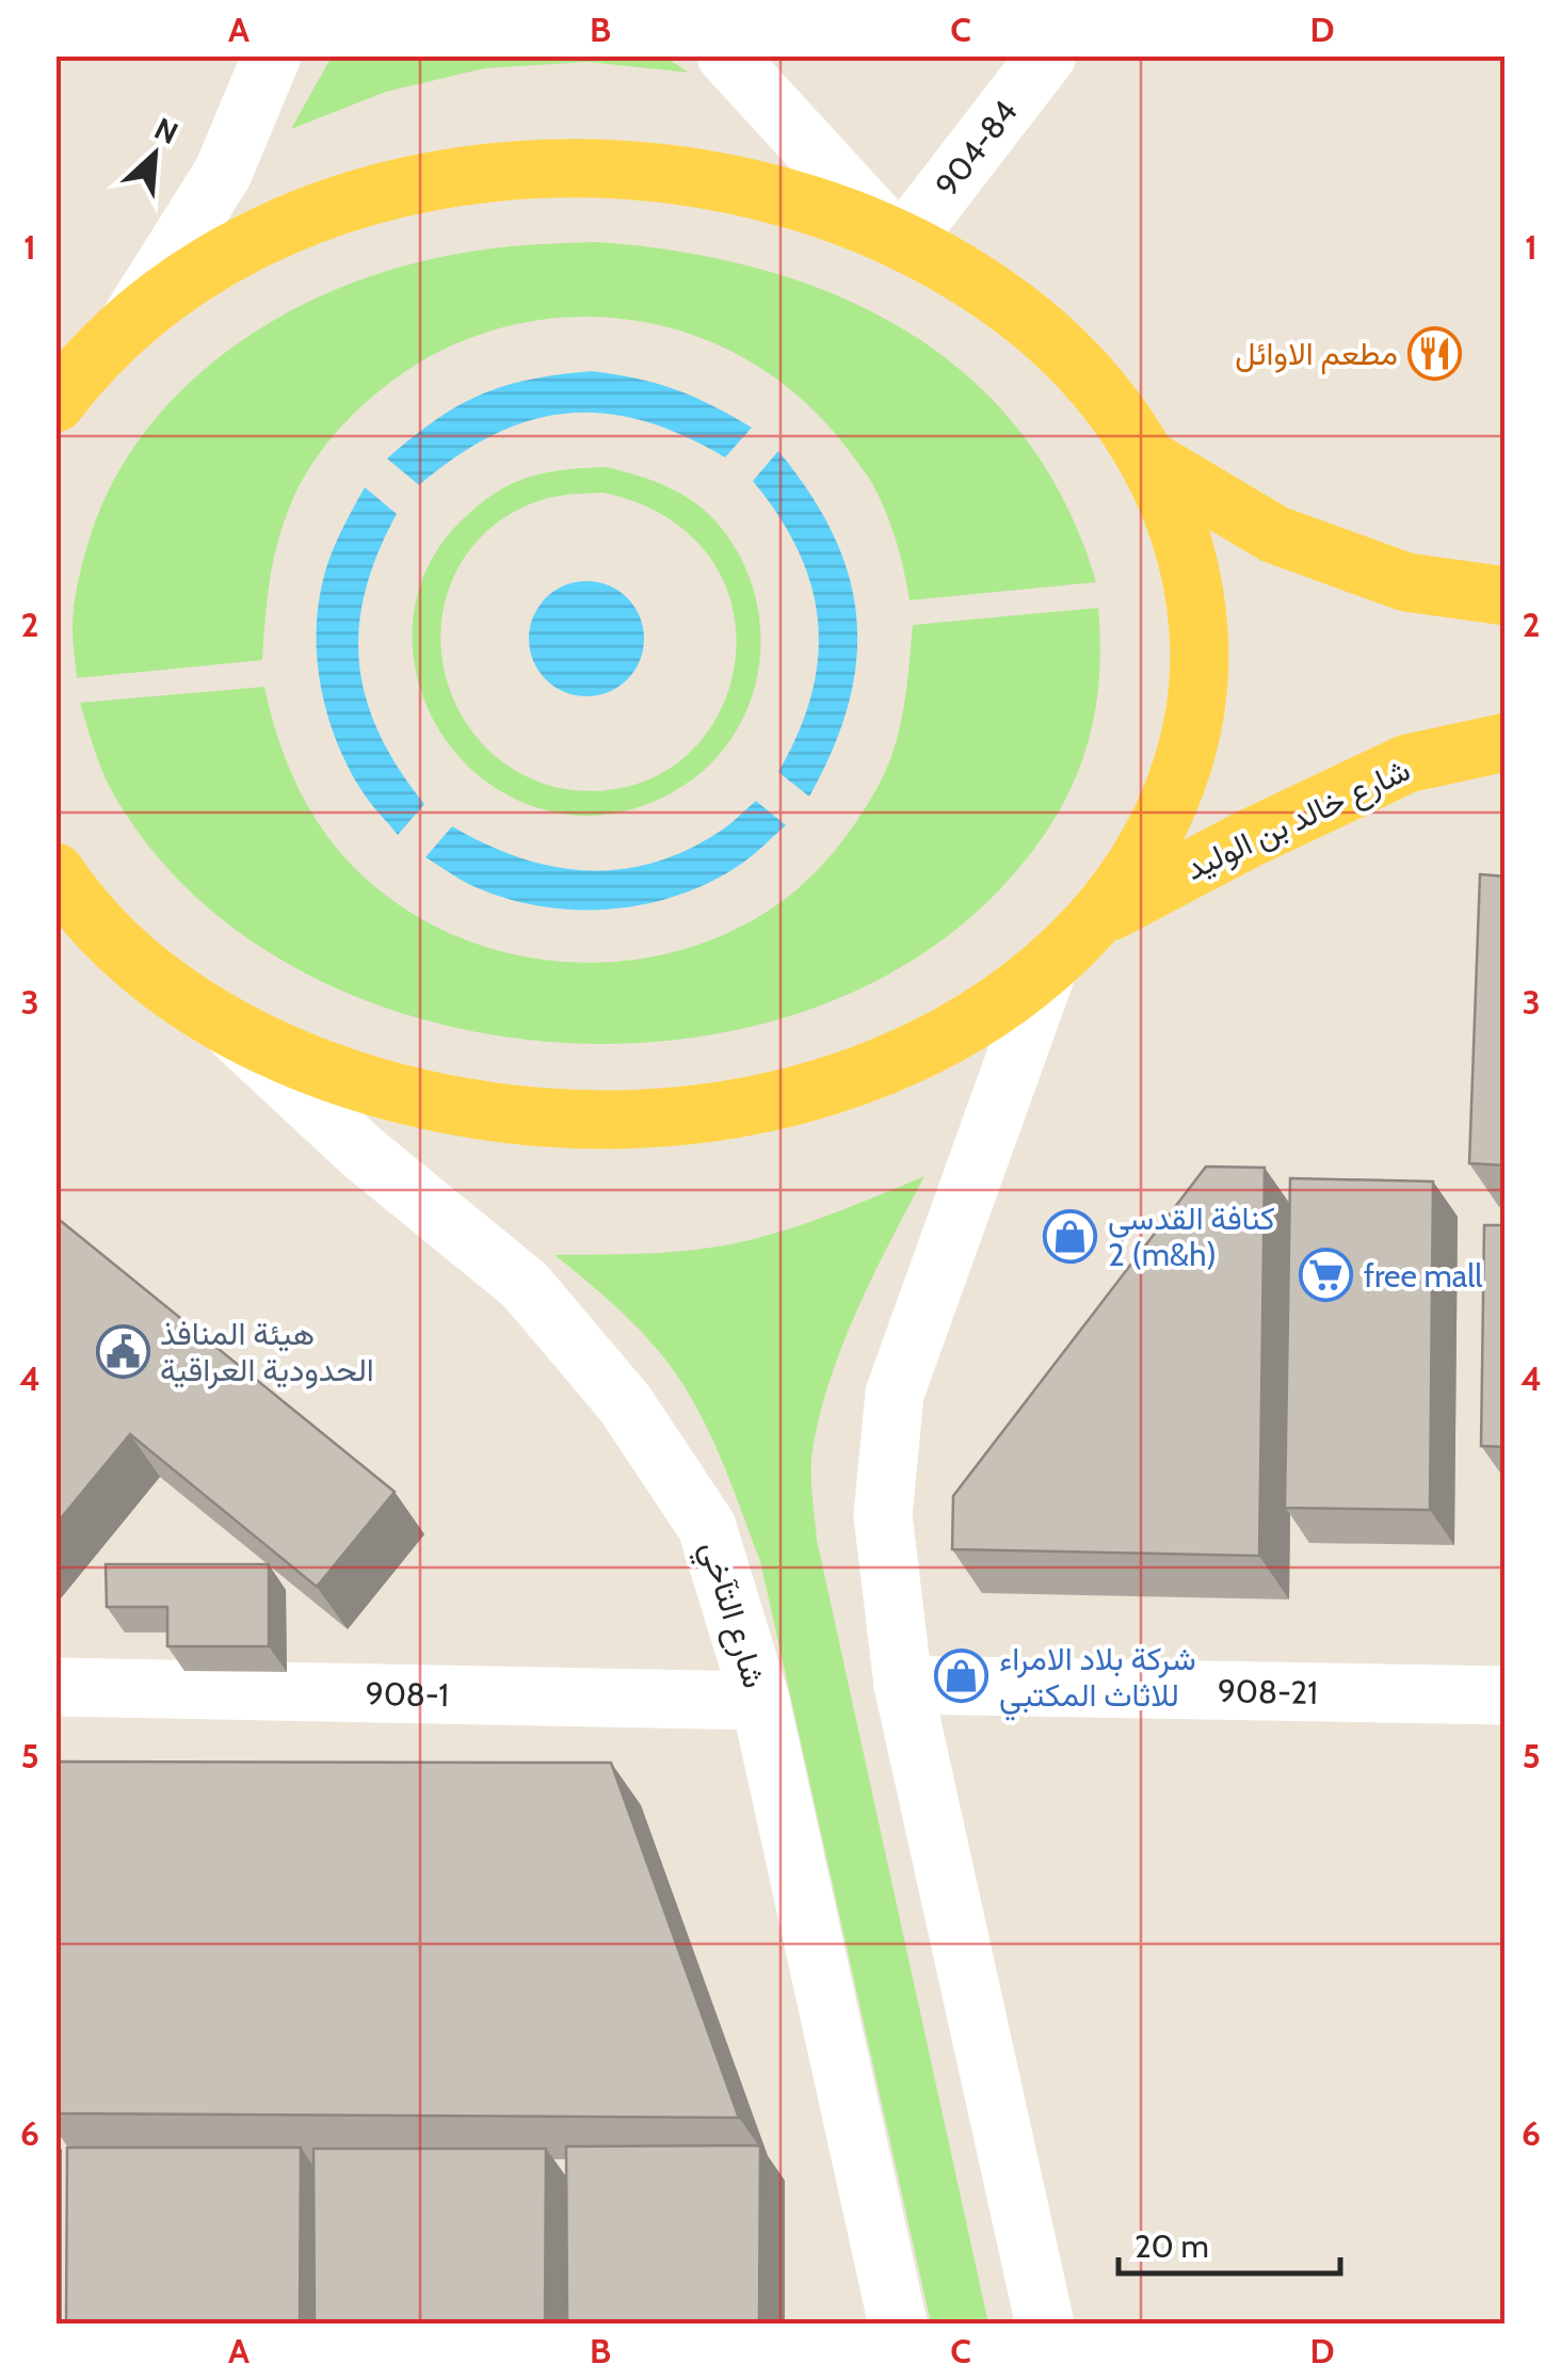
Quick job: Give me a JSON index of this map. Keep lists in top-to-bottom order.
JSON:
{
  "streets": {
    "main road": ["شارع خالد بن الوليد"],
    "street": [
      "904-84",
      "شارع التآخي",
      "908-21",
      "908-1"
    ]
  },
  "crossings": [
    ["شارع التآخي", "908-1"]
  ],
  "places": {
    "restaurant": ["مطعم الاوائل"],
    "shop": ["كنافة القدسي 2 (m&h)", "شركة بلاد الامراء للاثاث المكتبي"],
    "supermarket": ["free mall"],
    "public building": ["هيئة المنافذ الحدودية العراقية"]
  },
  "scale_bar": "20 m",
  "north": "top right",
  "grid": {
    "columns": [
      "A",
      "B",
      "C",
      "D"
    ],
    "rows": [
      "1",
      "2",
      "3",
      "4",
      "5",
      "6"
    ]
  }
}
